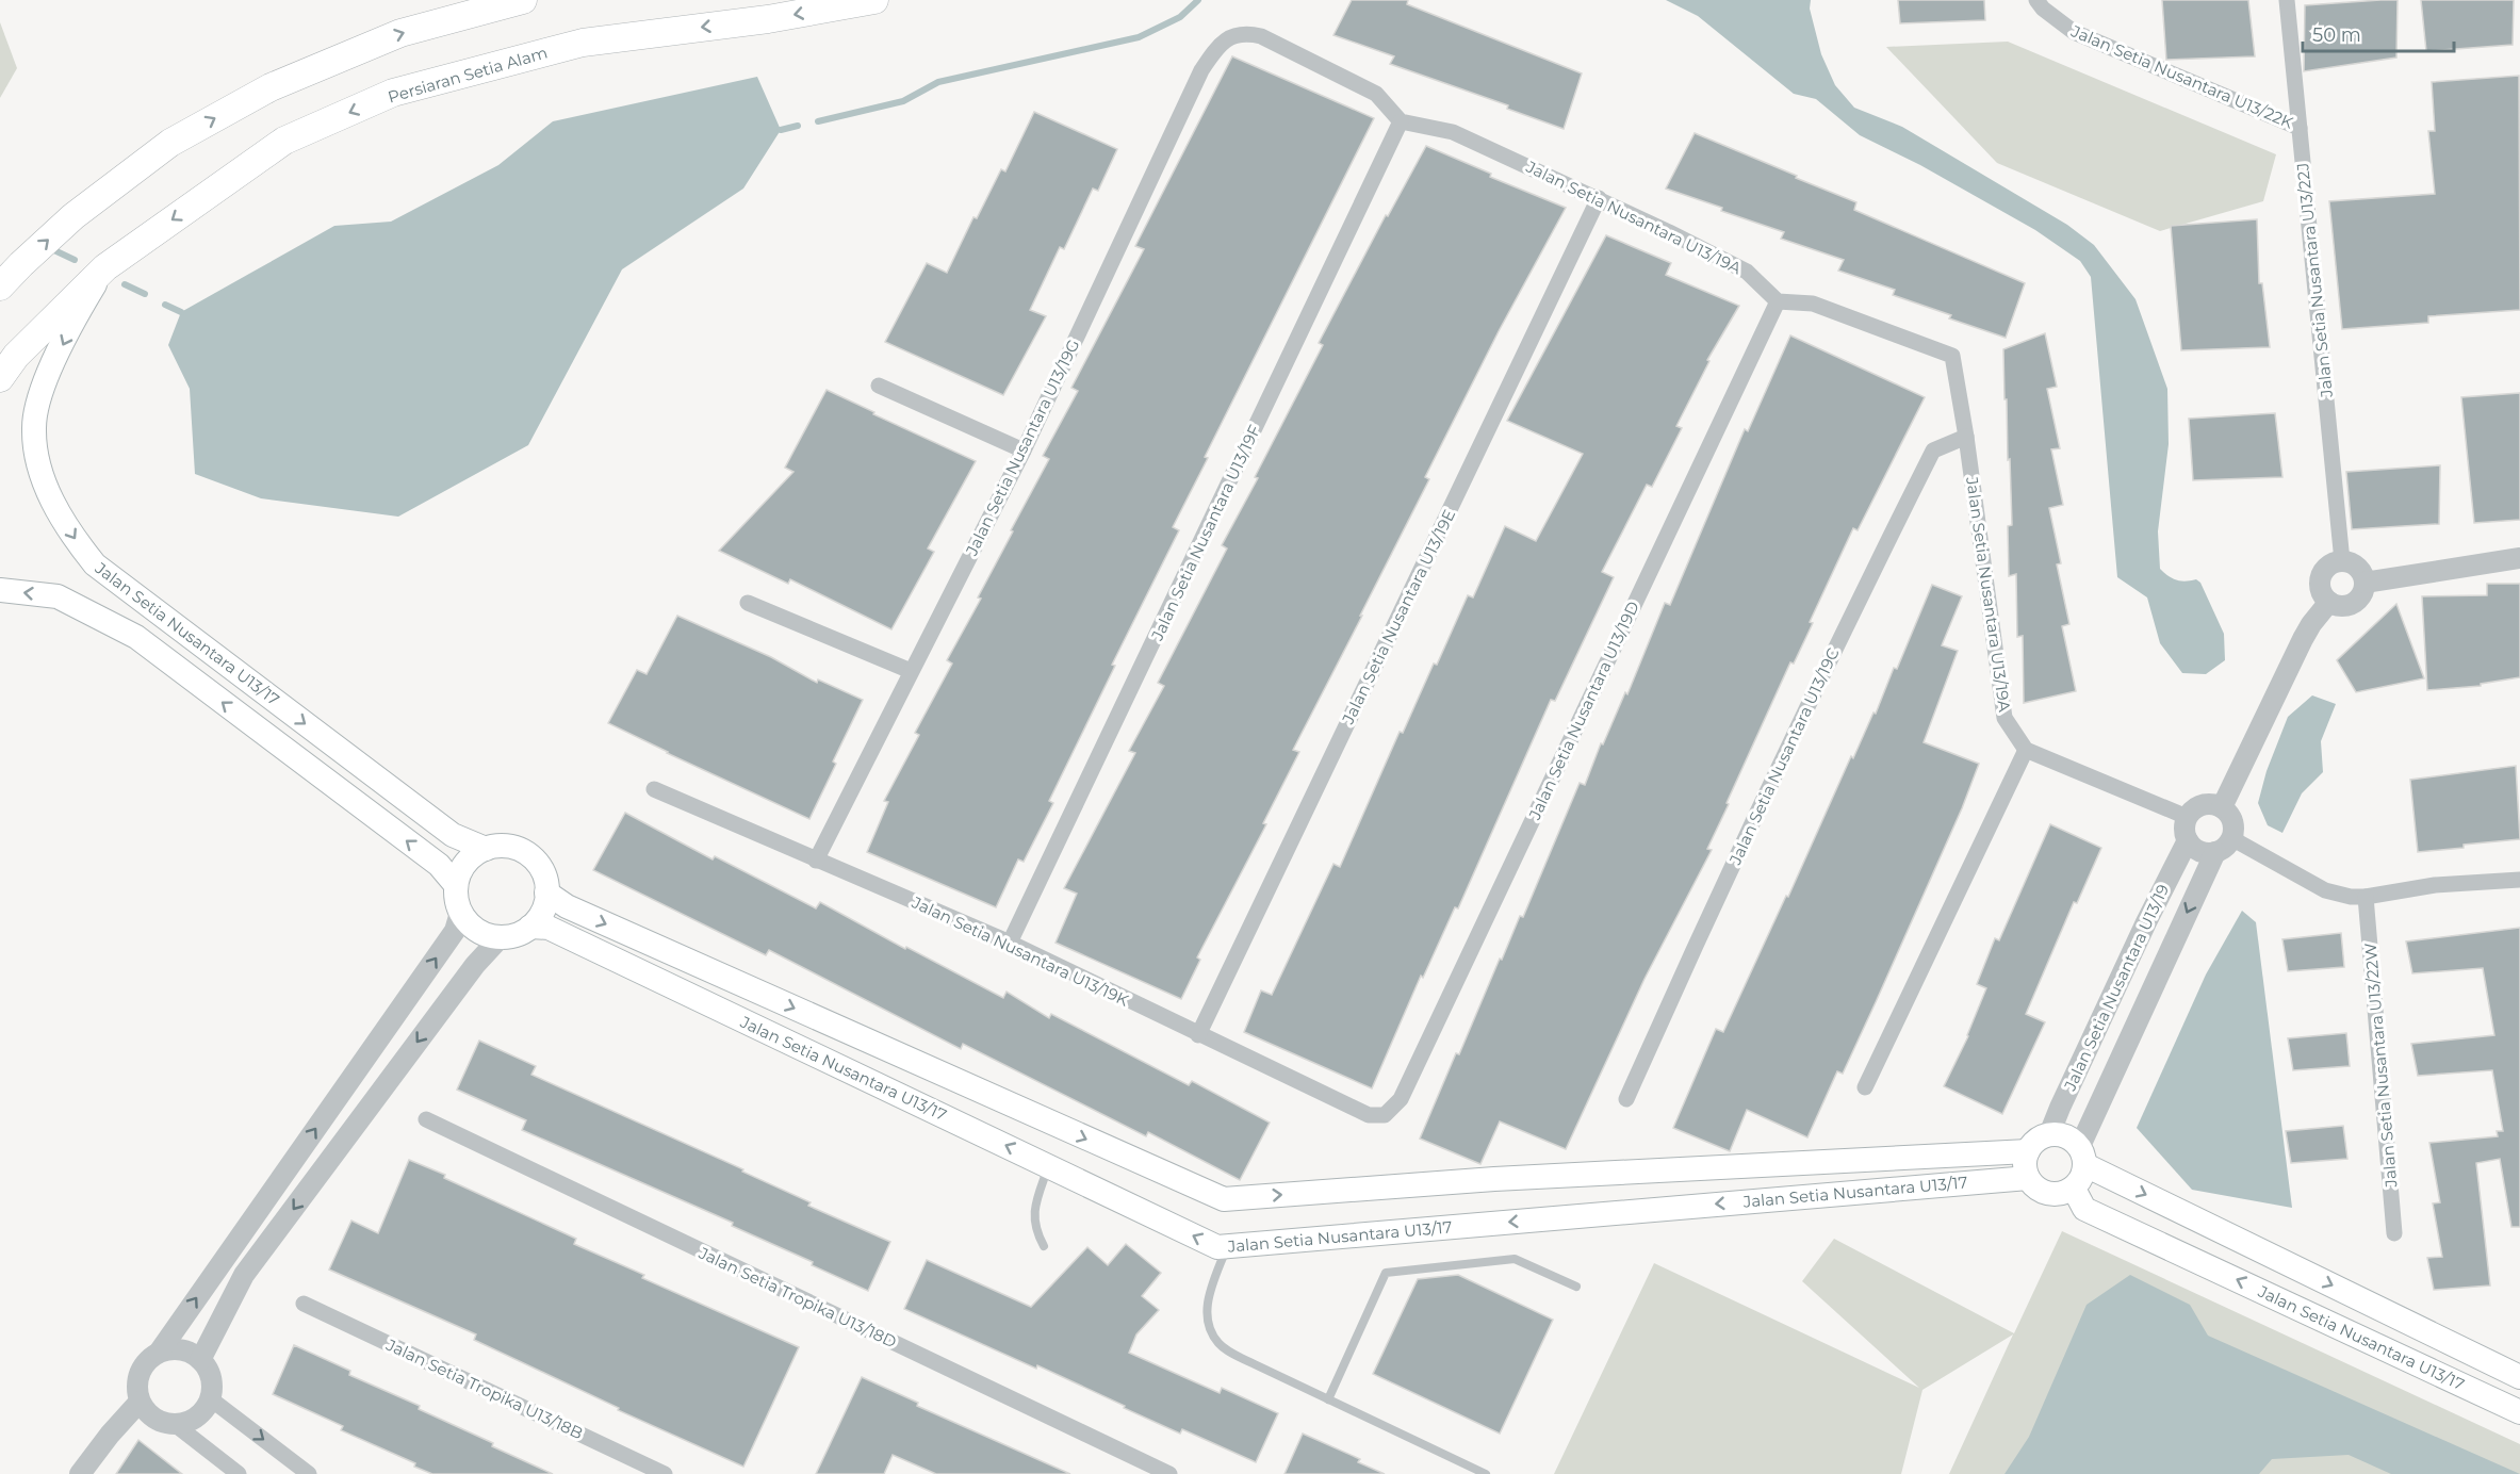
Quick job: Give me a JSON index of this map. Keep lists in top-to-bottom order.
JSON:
{
  "streets": {
    "highway": ["Persiaran Setia Alam"],
    "main road": ["Jalan Setia Nusantara U13/17"],
    "street": [
      "Jalan Setia Nusantara U13/22K",
      "Jalan Setia Nusantara U13/19A",
      "Jalan Setia Nusantara U13/22J",
      "Jalan Setia Nusantara U13/19G",
      "Jalan Setia Nusantara U13/19F",
      "Jalan Setia Nusantara U13/19E",
      "Jalan Setia Nusantara U13/19D",
      "Jalan Setia Nusantara U13/19C",
      "Jalan Setia Nusantara U13/19K",
      "Jalan Setia Nusantara U13/19",
      "Jalan Setia Nusantara U13/22W",
      "Jalan Setia Tropika U13/18D",
      "Jalan Setia Tropika U13/18B"
    ]
  },
  "crossings": [
    ["Persiaran Setia Alam", "Jalan Setia Nusantara U13/17"],
    ["Jalan Setia Nusantara U13/22K", "Jalan Setia Nusantara U13/22J"],
    ["Jalan Setia Nusantara U13/19A", "Jalan Setia Nusantara U13/19G"],
    ["Jalan Setia Nusantara U13/19A", "Jalan Setia Nusantara U13/19F"],
    ["Jalan Setia Nusantara U13/19A", "Jalan Setia Nusantara U13/19E"],
    ["Jalan Setia Nusantara U13/19A", "Jalan Setia Nusantara U13/19D"],
    ["Jalan Setia Nusantara U13/19A", "Jalan Setia Nusantara U13/19C"],
    ["Jalan Setia Nusantara U13/19G", "Jalan Setia Nusantara U13/19F"],
    ["Jalan Setia Nusantara U13/19G", "Jalan Setia Nusantara U13/19K"],
    ["Jalan Setia Nusantara U13/19F", "Jalan Setia Nusantara U13/19K"],
    ["Jalan Setia Nusantara U13/19E", "Jalan Setia Nusantara U13/19K"],
    ["Jalan Setia Nusantara U13/17", "Jalan Setia Nusantara U13/19"],
    ["Jalan Setia Nusantara U13/19D", "Jalan Setia Nusantara U13/19K"]
  ],
  "scale_bar": "50 m"
}
